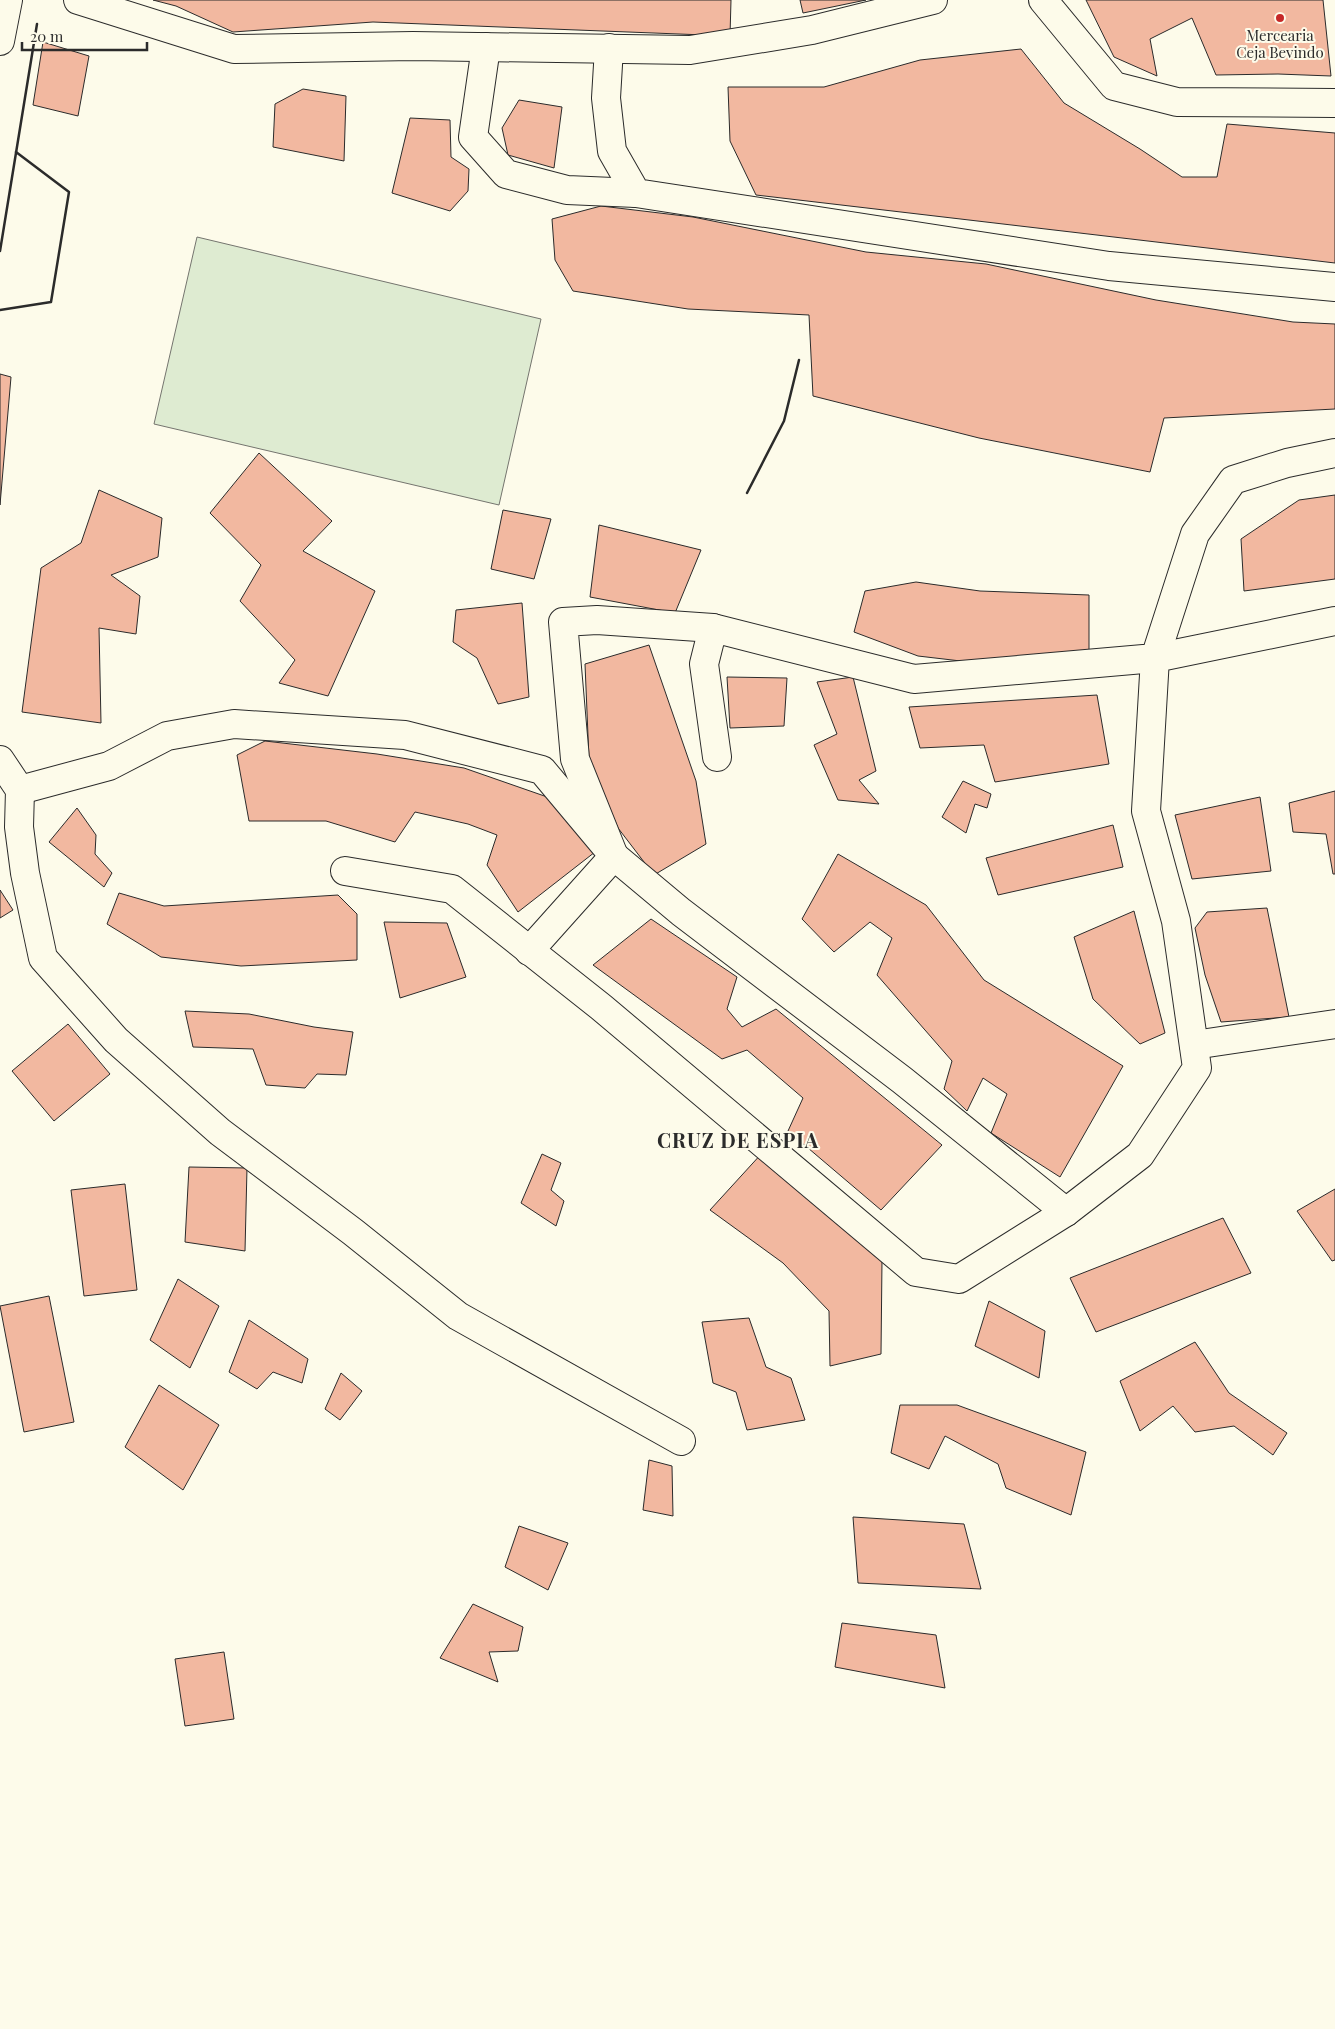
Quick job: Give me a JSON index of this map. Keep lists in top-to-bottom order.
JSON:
{
  "districts": ["CRUZ DE ESPIA"],
  "places": ["Mercearia Ceja Bevindo"],
  "scale_bar": "20 m"
}
